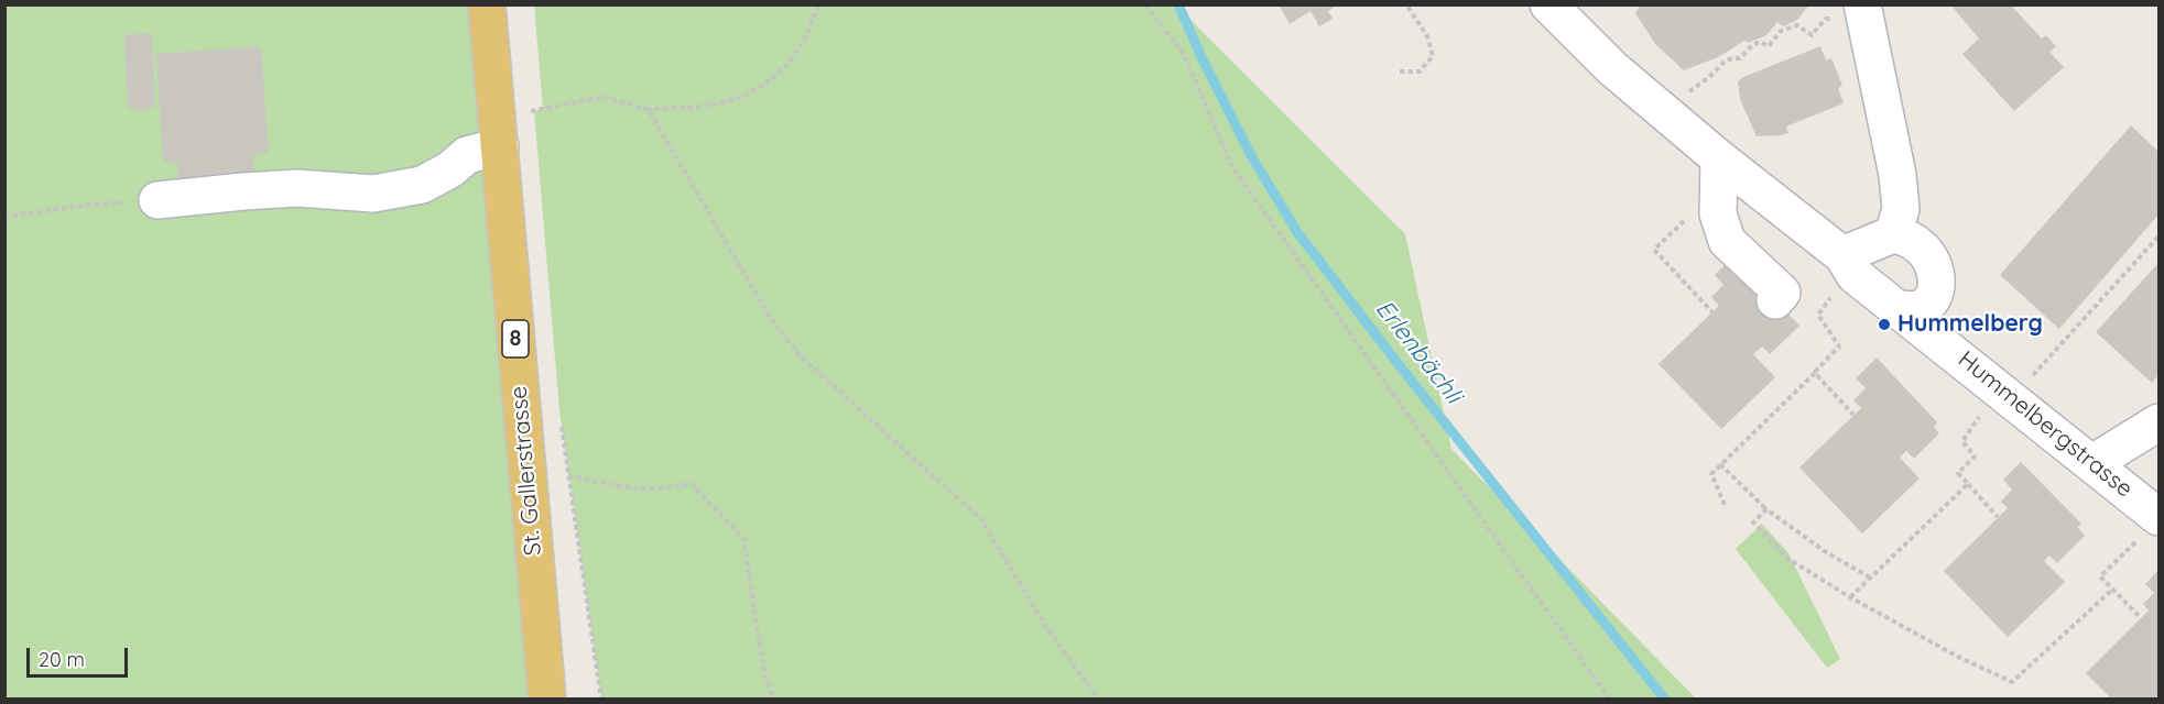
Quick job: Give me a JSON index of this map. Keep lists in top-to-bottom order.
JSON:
{
  "streets": {
    "main road": ["8", "St. Gallerstrasse"],
    "street": ["Hummelbergstrasse"]
  },
  "water": ["Erlenbächli"],
  "places": ["Hummelberg"],
  "scale_bar": "20 m"
}
